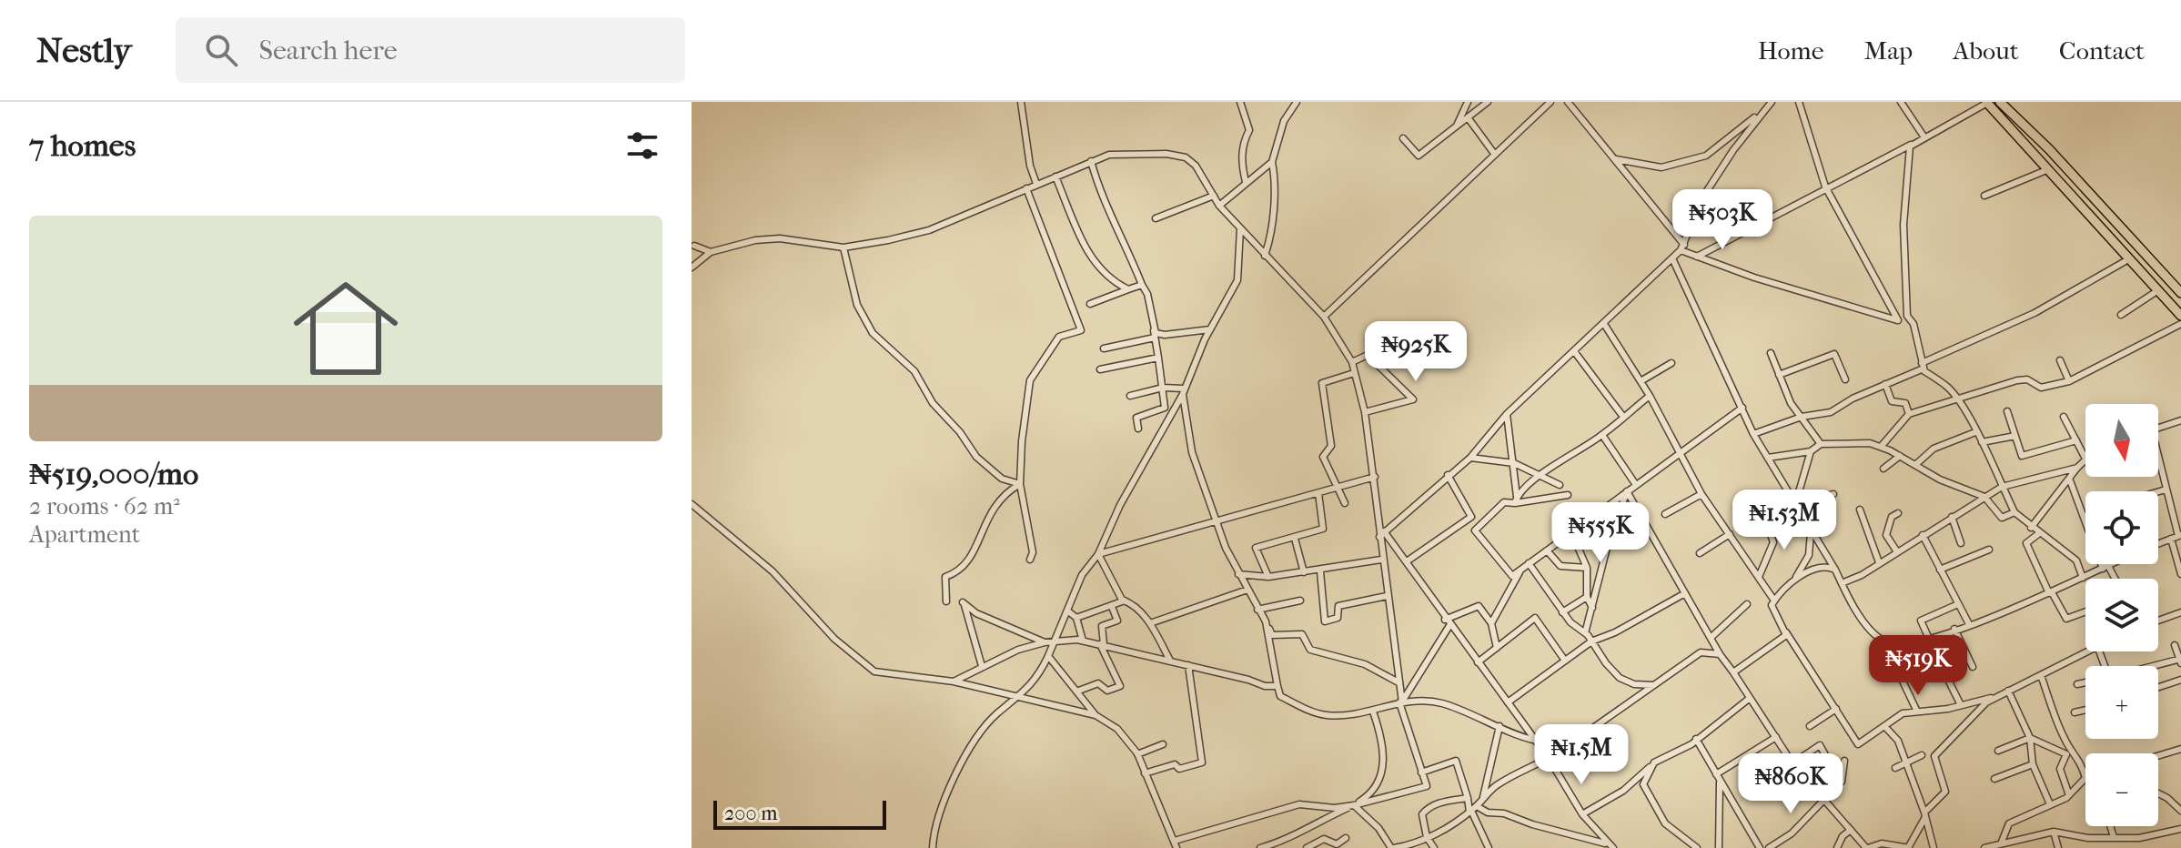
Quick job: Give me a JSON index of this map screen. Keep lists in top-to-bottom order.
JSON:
{
  "scale_bar": "200 m",
  "north": "bottom",
  "page": {
    "header": "Nestly",
    "search": "Search here",
    "nav": [
      "Home",
      "Map",
      "About",
      "Contact"
    ],
    "heading": "7 homes",
    "list": [
      {
        "name": "₦519,000/mo",
        "note": "2 rooms · 62 m² · Apartment"
      }
    ],
    "price": [
      "₦503K",
      "₦925K",
      "₦1.53M",
      "₦555K",
      "₦519K",
      "₦1.5M",
      "₦860K"
    ],
    "map_buttons": ["+", "−"],
    "scale": "200 m"
  }
}
